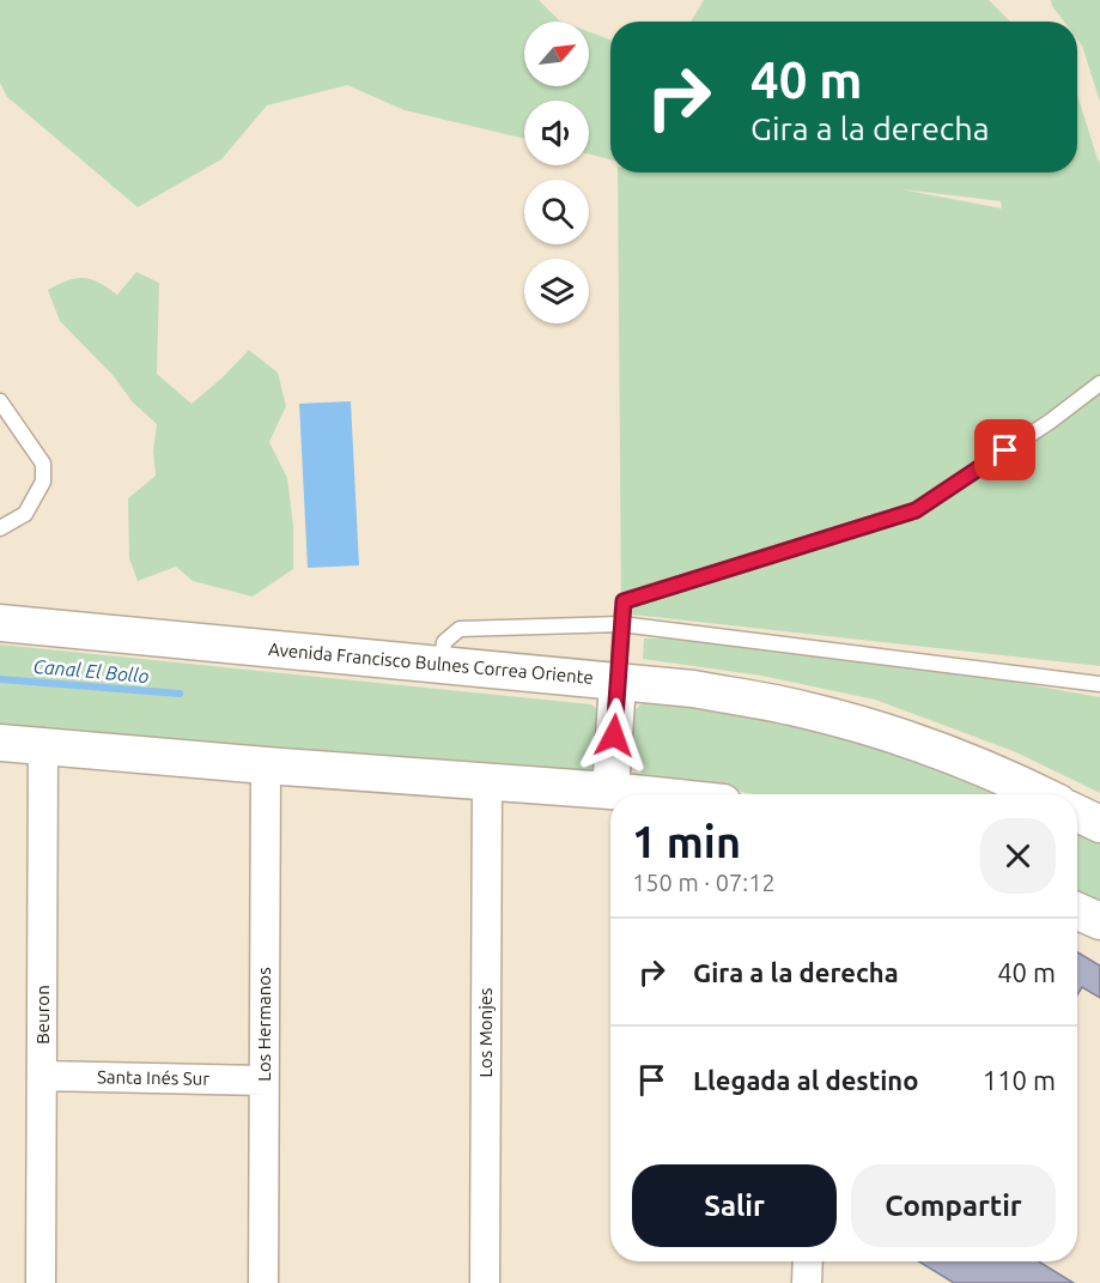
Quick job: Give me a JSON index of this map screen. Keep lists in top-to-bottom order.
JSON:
{
  "streets": {
    "street": [
      "Avenida Francisco Bulnes Correa Oriente",
      "Beuron",
      "Los Hermanos",
      "Los Monjes",
      "Santa Inés Sur"
    ]
  },
  "crossings": [
    ["Beuron", "Santa Inés Sur"],
    ["Los Hermanos", "Santa Inés Sur"]
  ],
  "water": ["Canal El Bollo"],
  "north": "top right",
  "page": {
    "turn": ["40 m", "Gira a la derecha"],
    "heading": ["1 min", "150 m · 07:12"],
    "list": [
      {
        "name": "Gira a la derecha",
        "value": "40 m"
      },
      {
        "name": "Llegada al destino",
        "value": "110 m"
      }
    ],
    "buttons": ["Salir", "Compartir"]
  }
}
